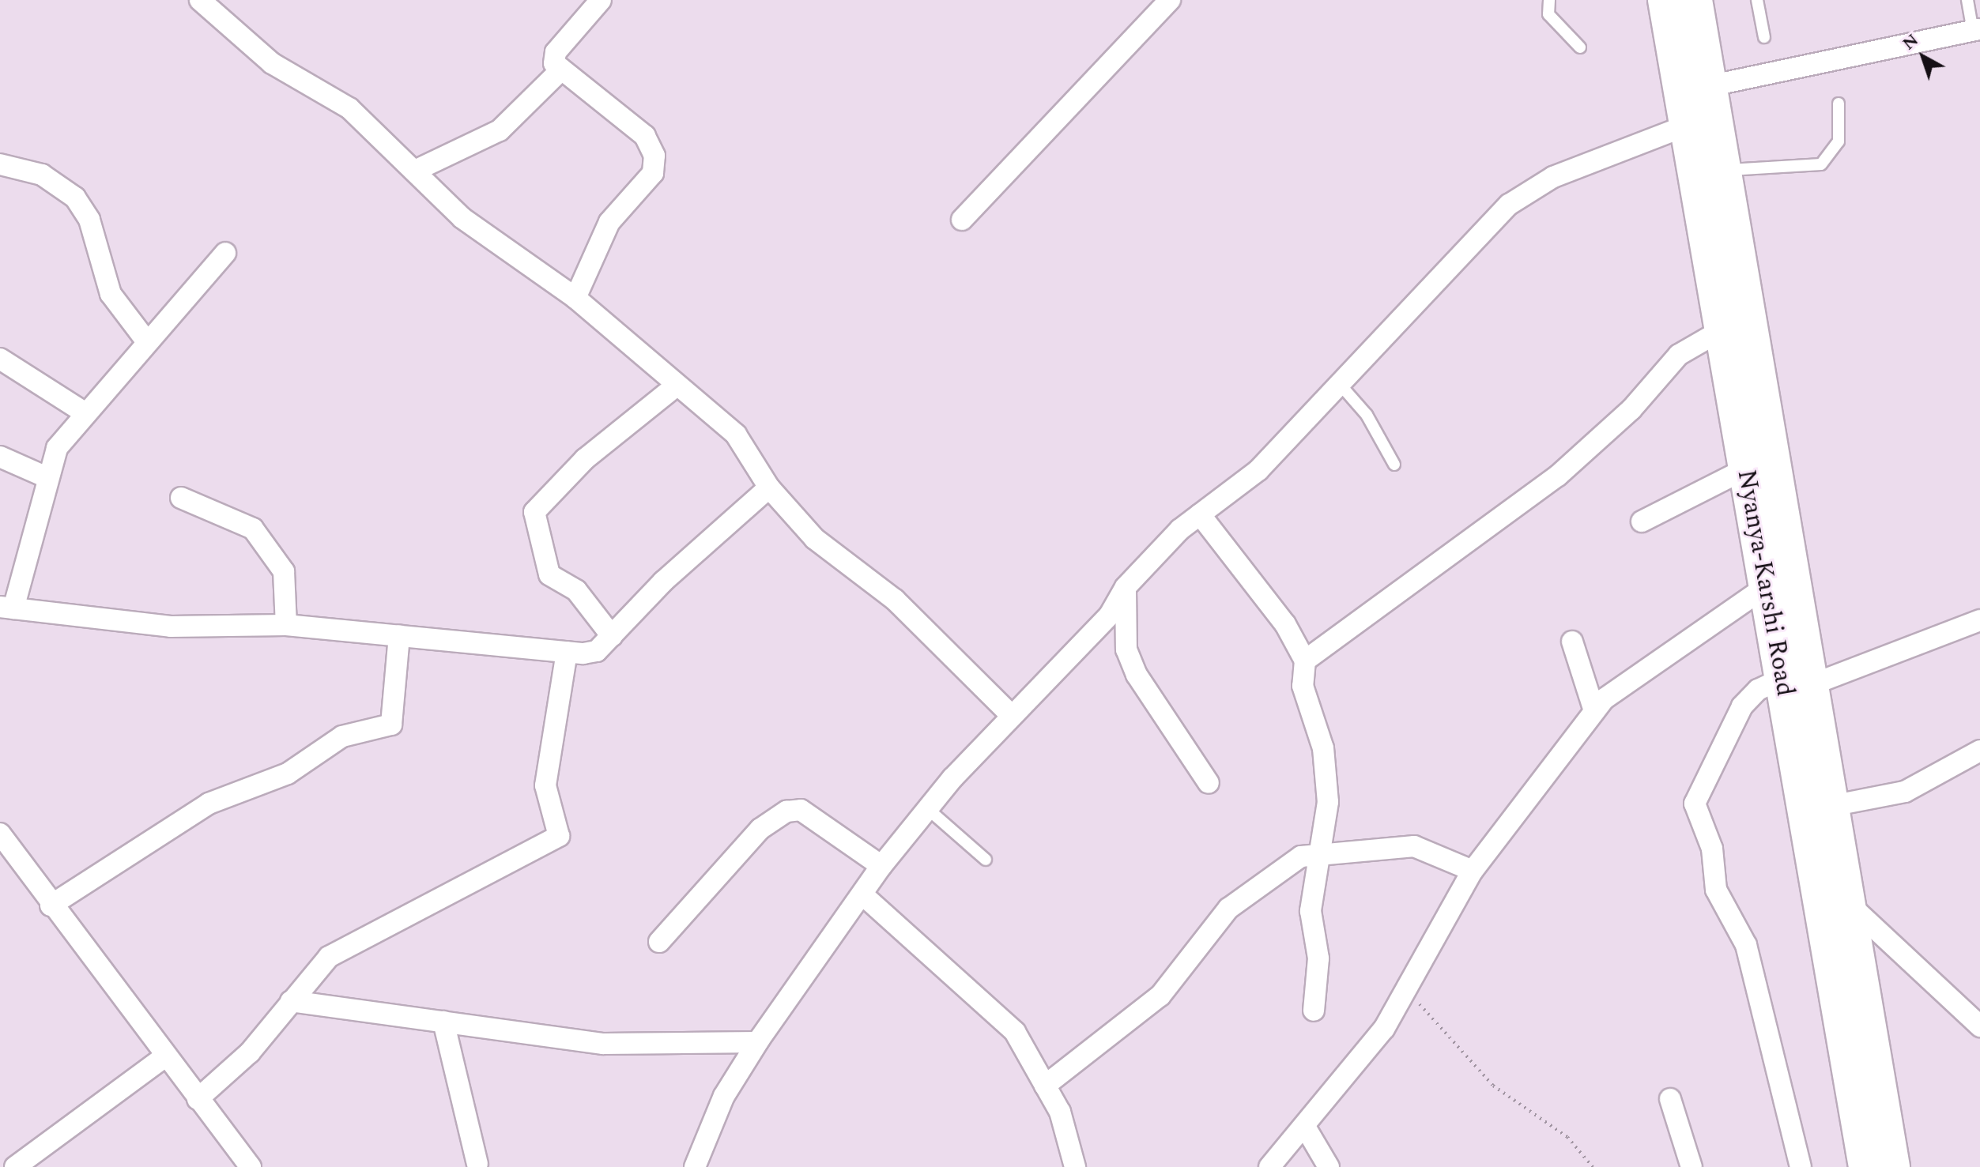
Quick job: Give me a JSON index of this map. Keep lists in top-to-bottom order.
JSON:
{
  "streets": {
    "main road": ["Nyanya-Karshi Road"]
  },
  "north": "top left"
}
